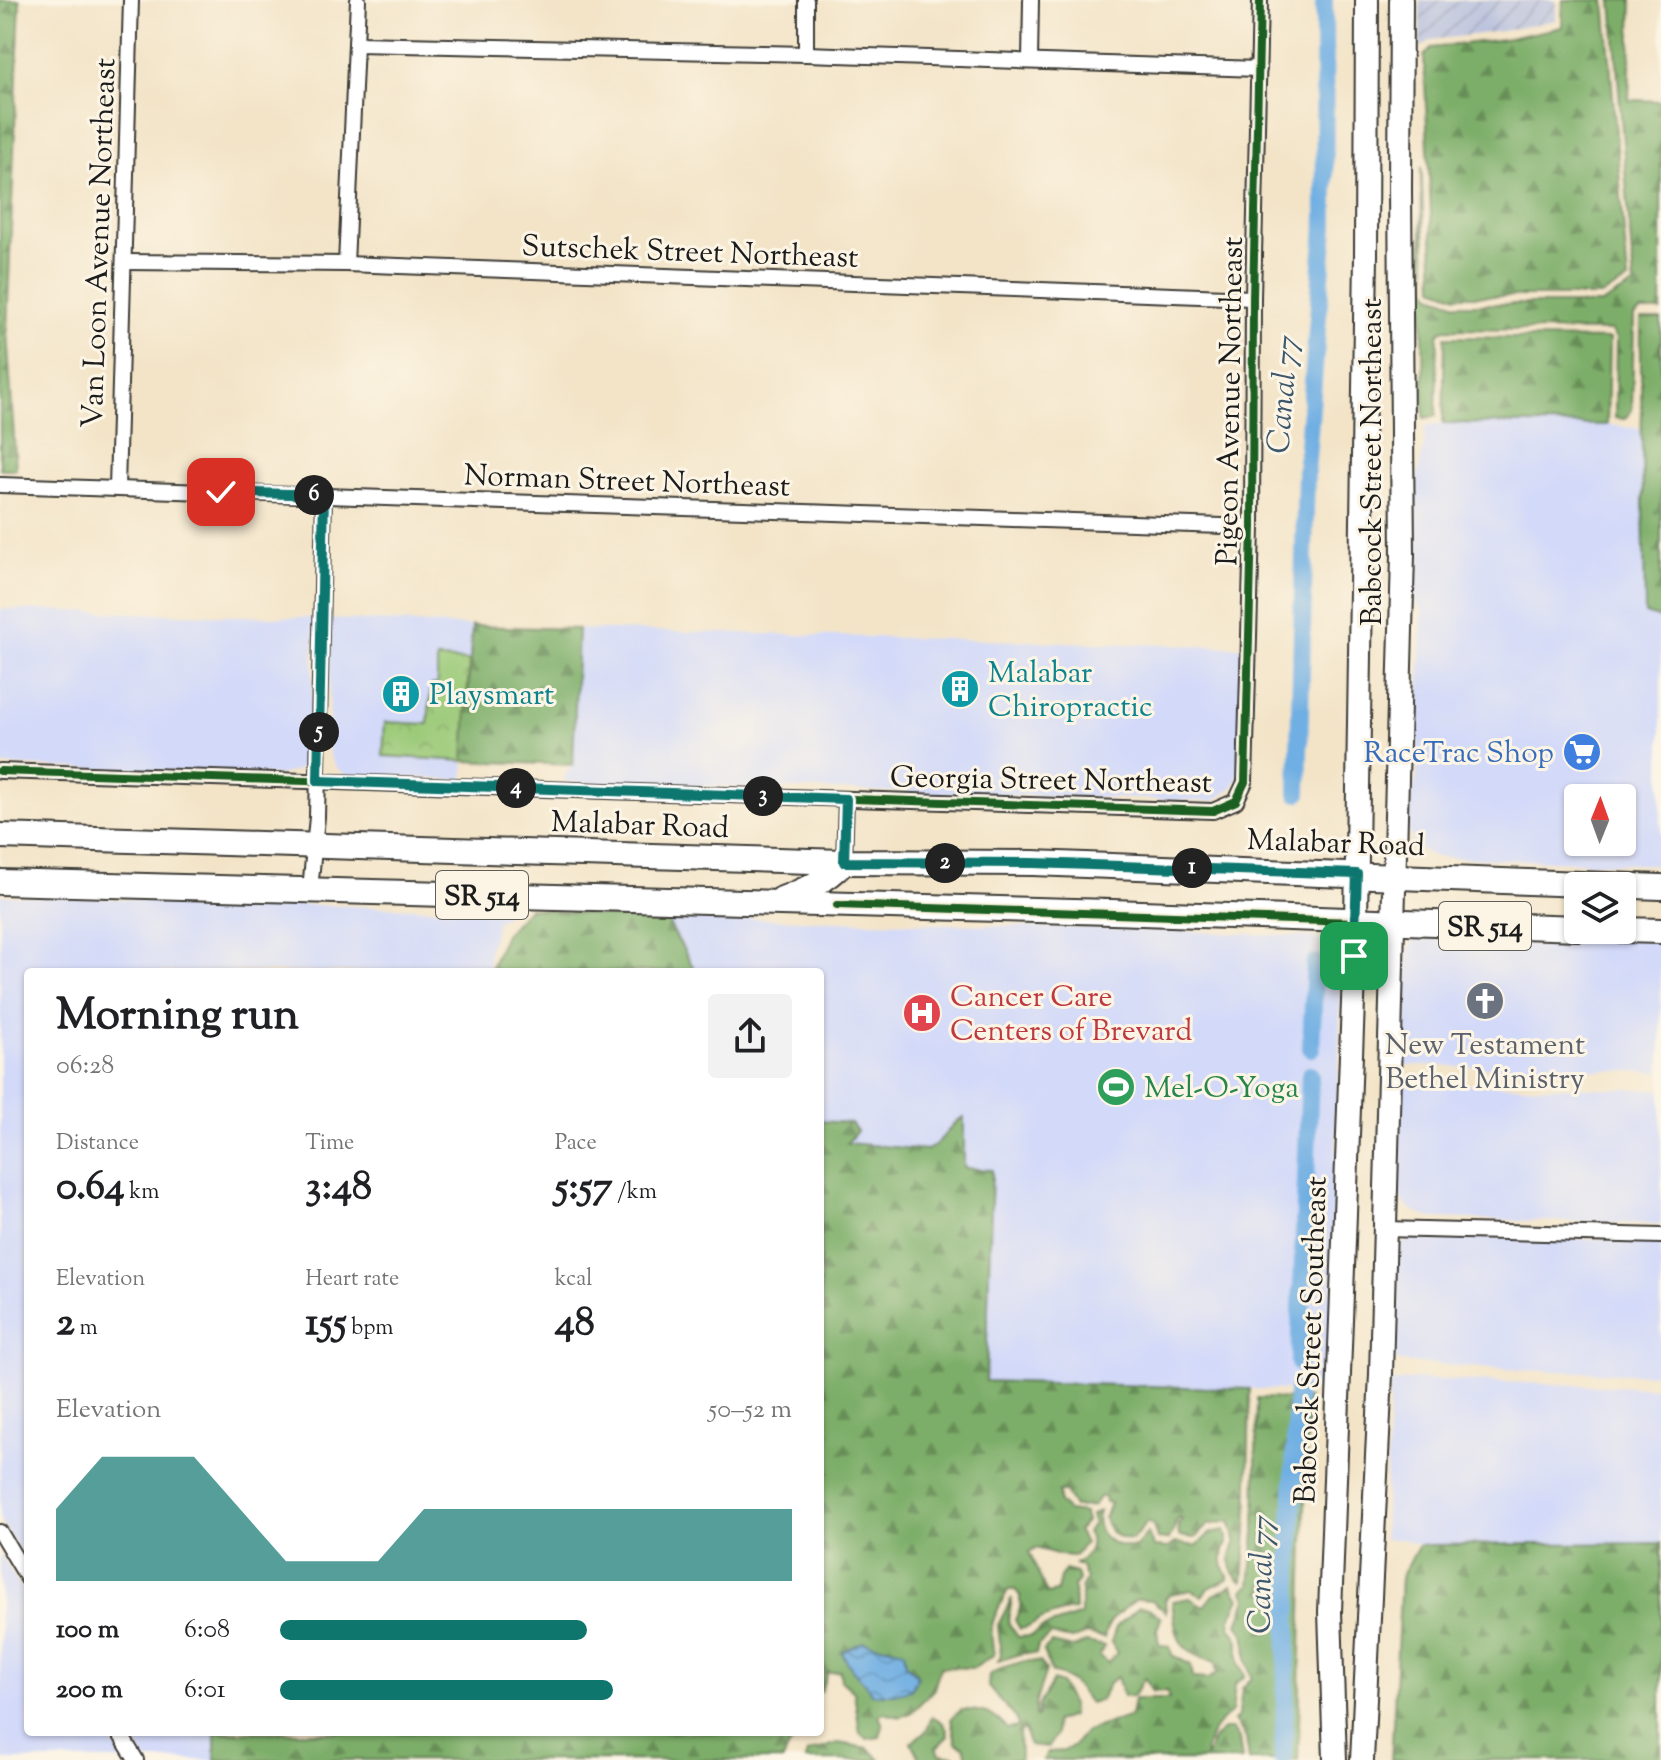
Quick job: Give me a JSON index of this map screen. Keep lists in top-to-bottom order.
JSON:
{
  "streets": {
    "main road": [
      "Babcock Street Northeast",
      "Malabar Road",
      "SR 514",
      "Babcock Street Southeast"
    ],
    "street": [
      "Van Loon Avenue Northeast",
      "Sutschek Street Northeast",
      "Pigeon Avenue Northeast",
      "Norman Street Northeast",
      "Georgia Street Northeast"
    ]
  },
  "crossings": [
    ["Van Loon Avenue Northeast", "Sutschek Street Northeast"],
    ["Van Loon Avenue Northeast", "Norman Street Northeast"],
    ["Sutschek Street Northeast", "Pigeon Avenue Northeast"],
    ["Pigeon Avenue Northeast", "Norman Street Northeast"],
    ["Pigeon Avenue Northeast", "Georgia Street Northeast"],
    ["Babcock Street Northeast", "Malabar Road"],
    ["Babcock Street Northeast", "SR 514"],
    ["Babcock Street Northeast", "Babcock Street Southeast"],
    ["SR 514", "Babcock Street Southeast"]
  ],
  "water": ["Canal 77"],
  "places": {
    "building": ["Malabar Chiropractic", "Playsmart"],
    "supermarket": ["RaceTrac Shop"],
    "church": ["New Testament Bethel Ministry"],
    "hospital": ["Cancer Care Centers of Brevard"],
    "sports": ["Mel-O-Yoga"]
  },
  "north": "top",
  "page": {
    "pins": [
      "6",
      "5",
      "4",
      "3",
      "2",
      "1"
    ],
    "heading": ["Morning run", "06:28"],
    "stats": [
      ["Distance", "0.64 km"],
      ["Time", "3:48"],
      ["Pace", "5:57 /km"],
      ["Elevation", "2 m"],
      ["Heart rate", "155 bpm"],
      ["kcal", "48"]
    ],
    "chart": ["Elevation", "50–52 m"],
    "list": [
      {
        "name": "100 m",
        "note": "6:08"
      },
      {
        "name": "200 m",
        "note": "6:01"
      }
    ]
  }
}
